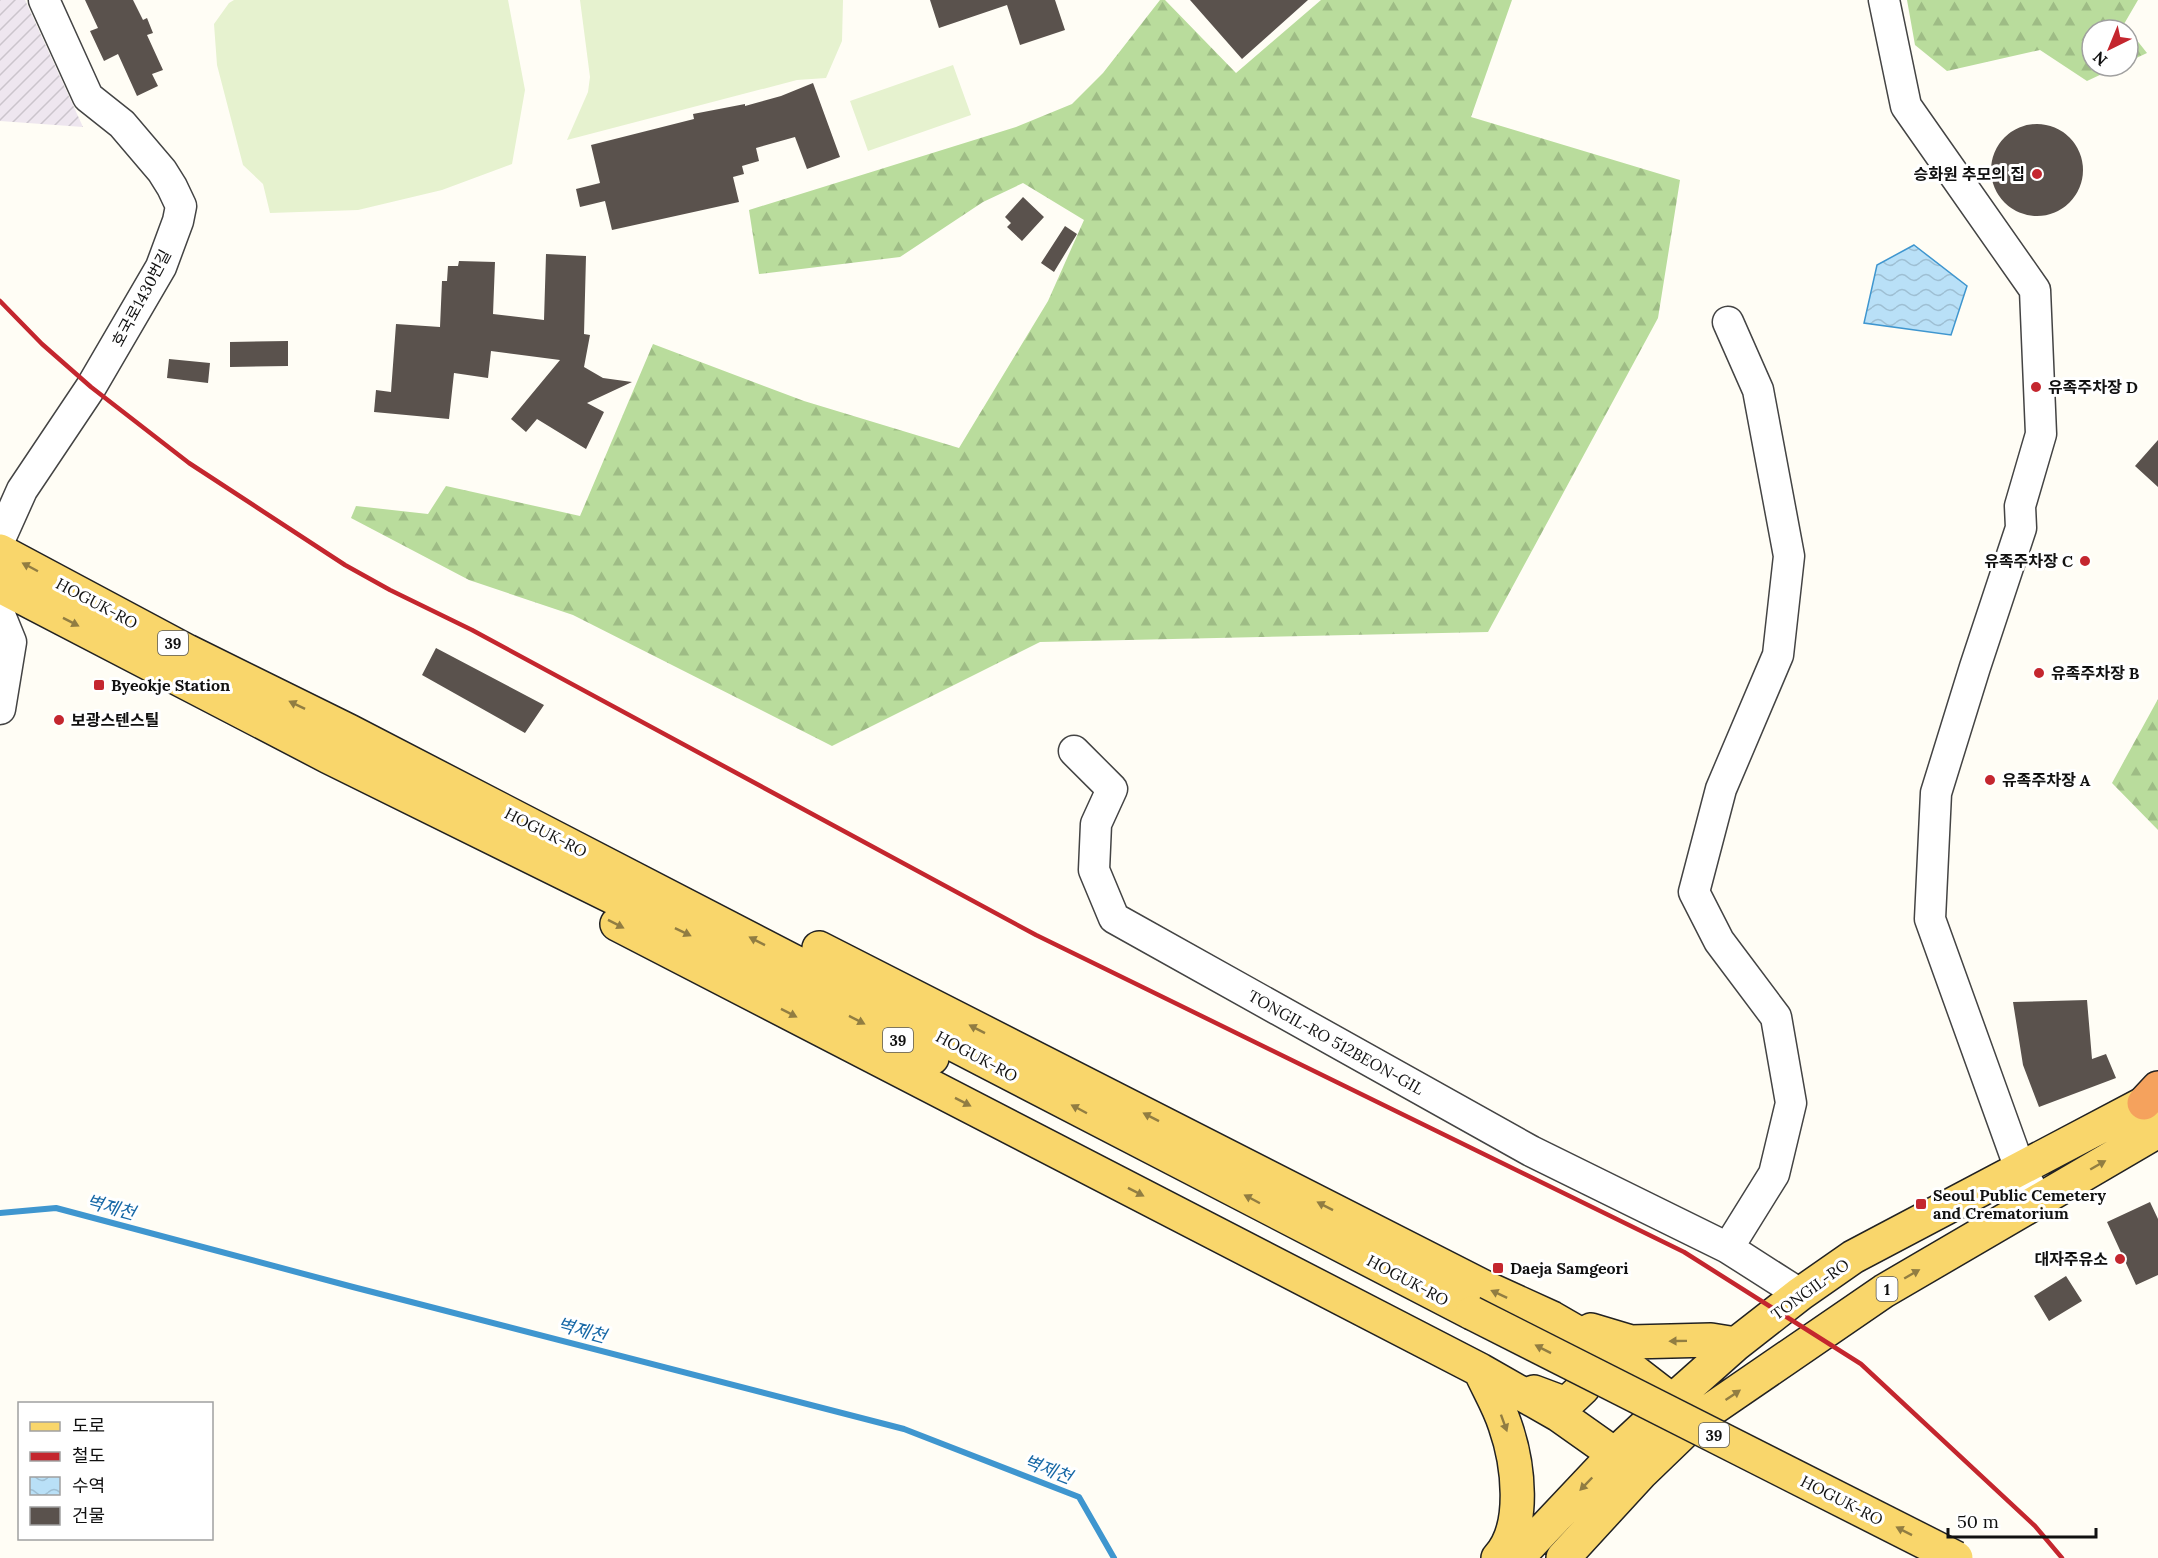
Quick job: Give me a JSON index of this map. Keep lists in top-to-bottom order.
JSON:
{
  "streets": {
    "main road": [
      "HOGUK-RO",
      "39",
      "TONGIL-RO",
      "1"
    ],
    "street": ["호국로1430번길", "TONGIL-RO 512BEON-GIL"]
  },
  "crossings": [
    ["TONGIL-RO 512BEON-GIL", "TONGIL-RO"]
  ],
  "water": ["벽제천"],
  "places": {
    "other": [
      "승화원 추모의 집",
      "유족주차장 D",
      "유족주차장 C",
      "유족주차장 B",
      "보광스텐스틸",
      "유족주차장 A",
      "대자주유소"
    ],
    "transit": ["Byeokje Station", "Seoul Public Cemetery and Crematorium", "Daeja Samgeori"]
  },
  "legend": [
    "도로",
    "철도",
    "수역",
    "건물"
  ],
  "scale_bar": "50 m",
  "north": "bottom left"
}
